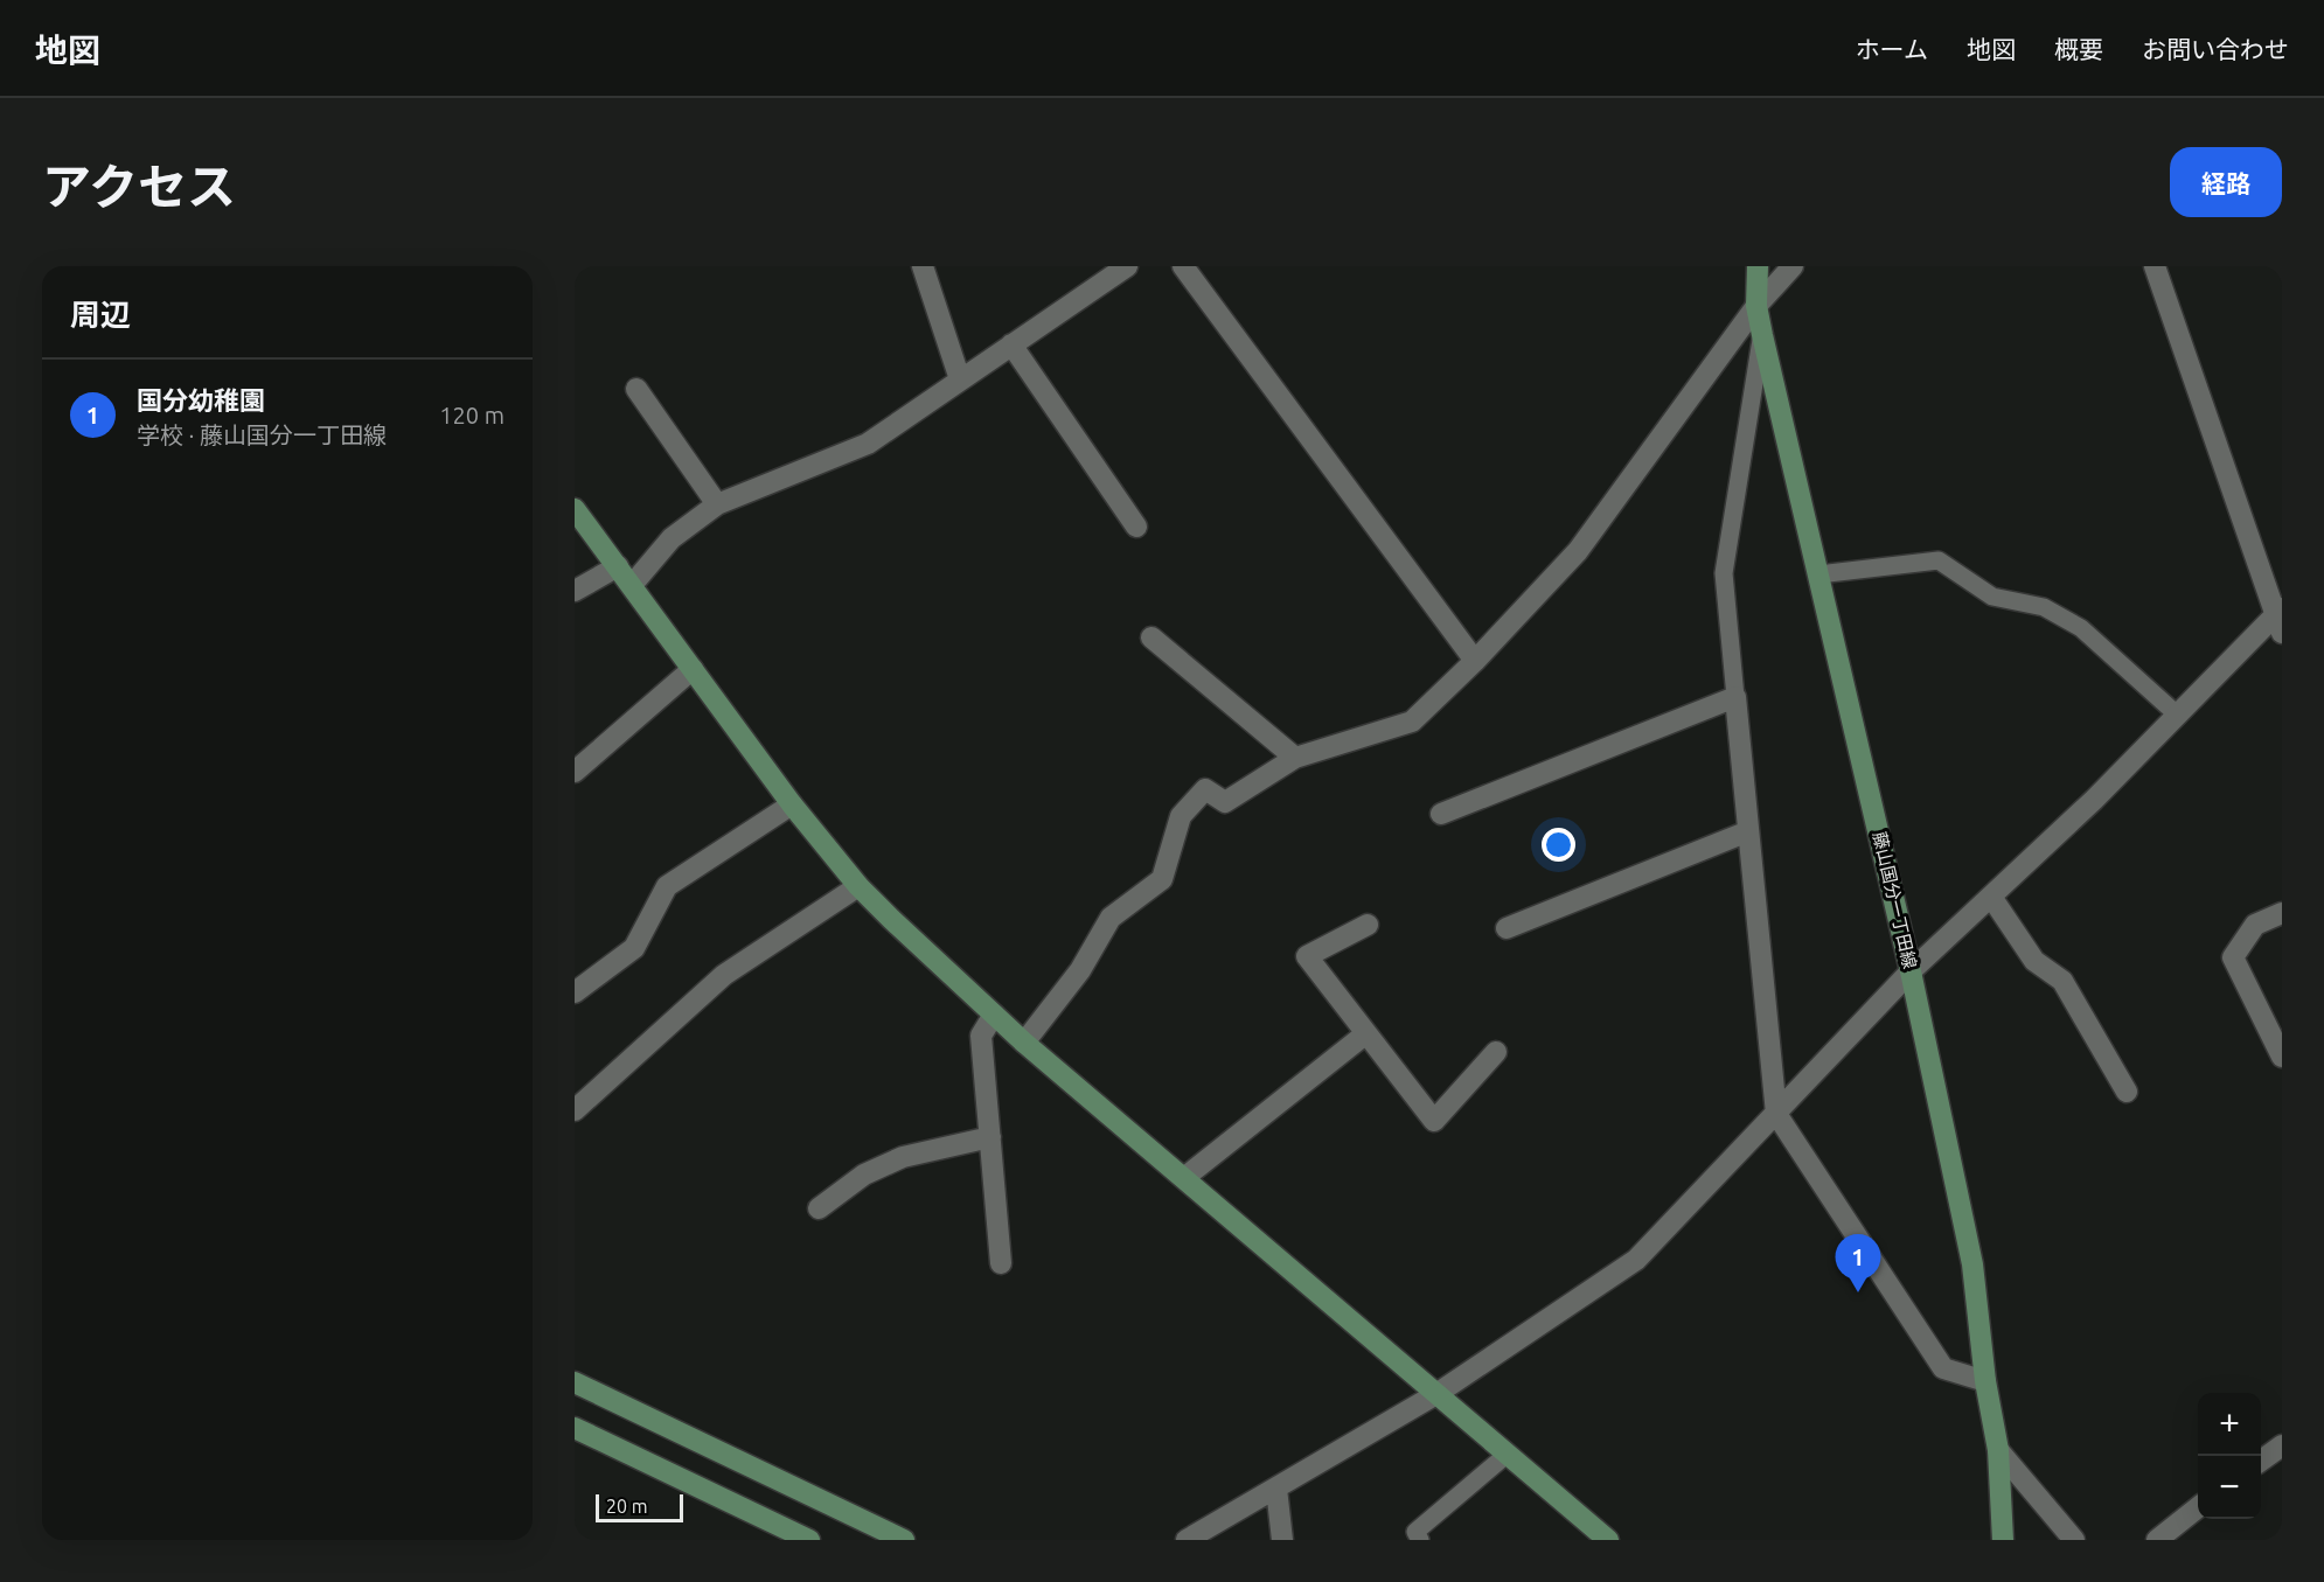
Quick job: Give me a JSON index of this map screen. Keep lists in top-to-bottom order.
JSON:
{
  "streets": {
    "street": ["藤山国分一丁田線"]
  },
  "scale_bar": "20 m",
  "page": {
    "header": "地図",
    "nav": [
      "ホーム",
      "地図",
      "概要",
      "お問い合わせ"
    ],
    "title": "アクセス",
    "buttons": "経路",
    "heading": "周辺",
    "list": [
      {
        "mark": "1",
        "name": "国分幼稚園",
        "note": "学校 · 藤山国分一丁田線",
        "value": "120 m"
      }
    ],
    "pins": "1",
    "map_buttons": ["+", "−"],
    "scale": "20 m"
  }
}
